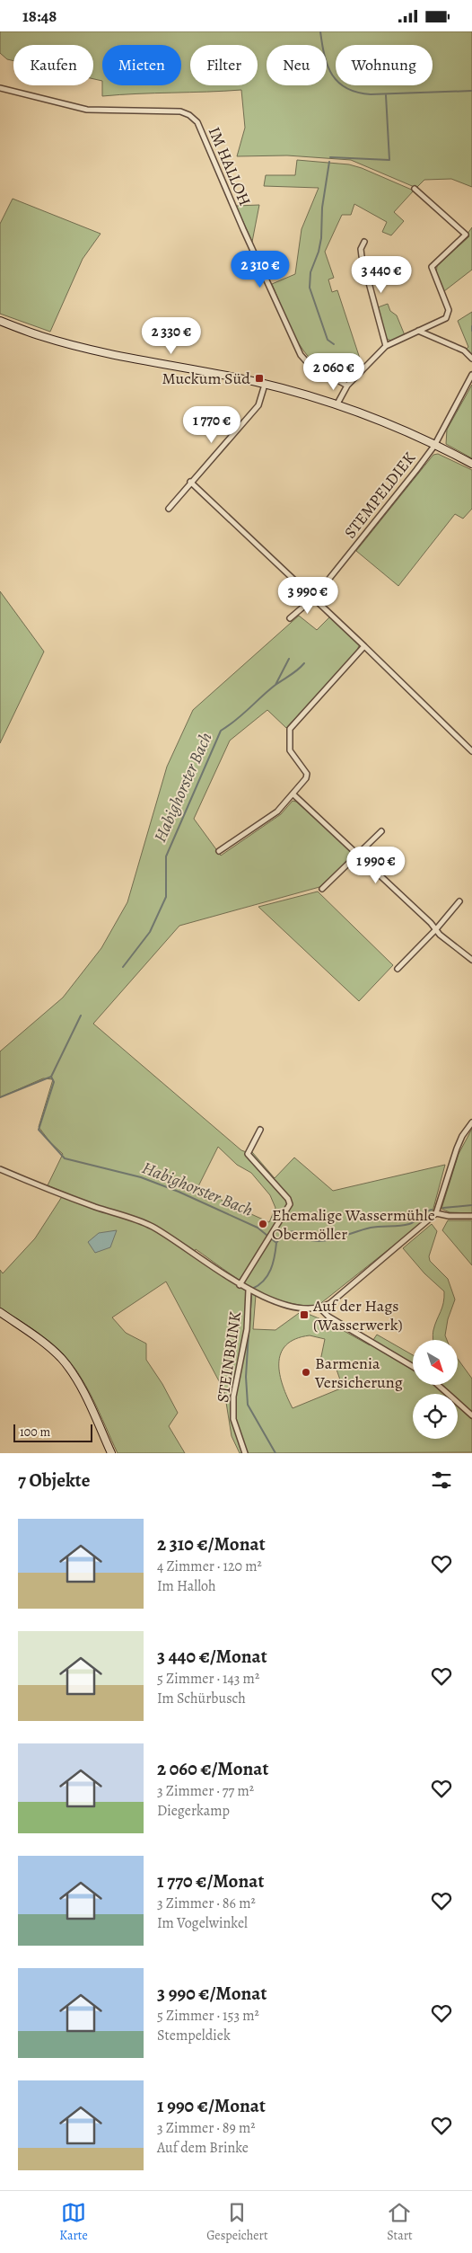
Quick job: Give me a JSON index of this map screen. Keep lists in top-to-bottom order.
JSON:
{
  "streets": {
    "street": ["IM HALLOH", "STEMPELDIEK", "STEINBRINK"]
  },
  "water": ["Habighorster Bach"],
  "places": {
    "transit": ["Muckum Süd", "Auf der Hags (Wasserwerk)"],
    "other": ["Ehemalige Wassermühle Obermöller", "Barmenia Versicherung"]
  },
  "scale_bar": "100 m",
  "north": "bottom right",
  "page": {
    "status": "18:48",
    "chip": [
      "Kaufen",
      "Mieten",
      "Filter",
      "Neu",
      "Wohnung"
    ],
    "price": [
      "2 310 €",
      "3 440 €",
      "2 330 €",
      "2 060 €",
      "1 770 €",
      "3 990 €",
      "1 990 €"
    ],
    "scale": "100 m",
    "heading": "7 Objekte",
    "list": [
      {
        "name": "2 310 €/Monat",
        "note": "4 Zimmer · 120 m² · Im Halloh"
      },
      {
        "name": "3 440 €/Monat",
        "note": "5 Zimmer · 143 m² · Im Schürbusch"
      },
      {
        "name": "2 060 €/Monat",
        "note": "3 Zimmer · 77 m² · Diegerkamp"
      },
      {
        "name": "1 770 €/Monat",
        "note": "3 Zimmer · 86 m² · Im Vogelwinkel"
      },
      {
        "name": "3 990 €/Monat",
        "note": "5 Zimmer · 153 m² · Stempeldiek"
      },
      {
        "name": "1 990 €/Monat",
        "note": "3 Zimmer · 89 m² · Auf dem Brinke"
      }
    ],
    "tabs": ["Karte", "Gespeichert", "Start"]
  }
}
